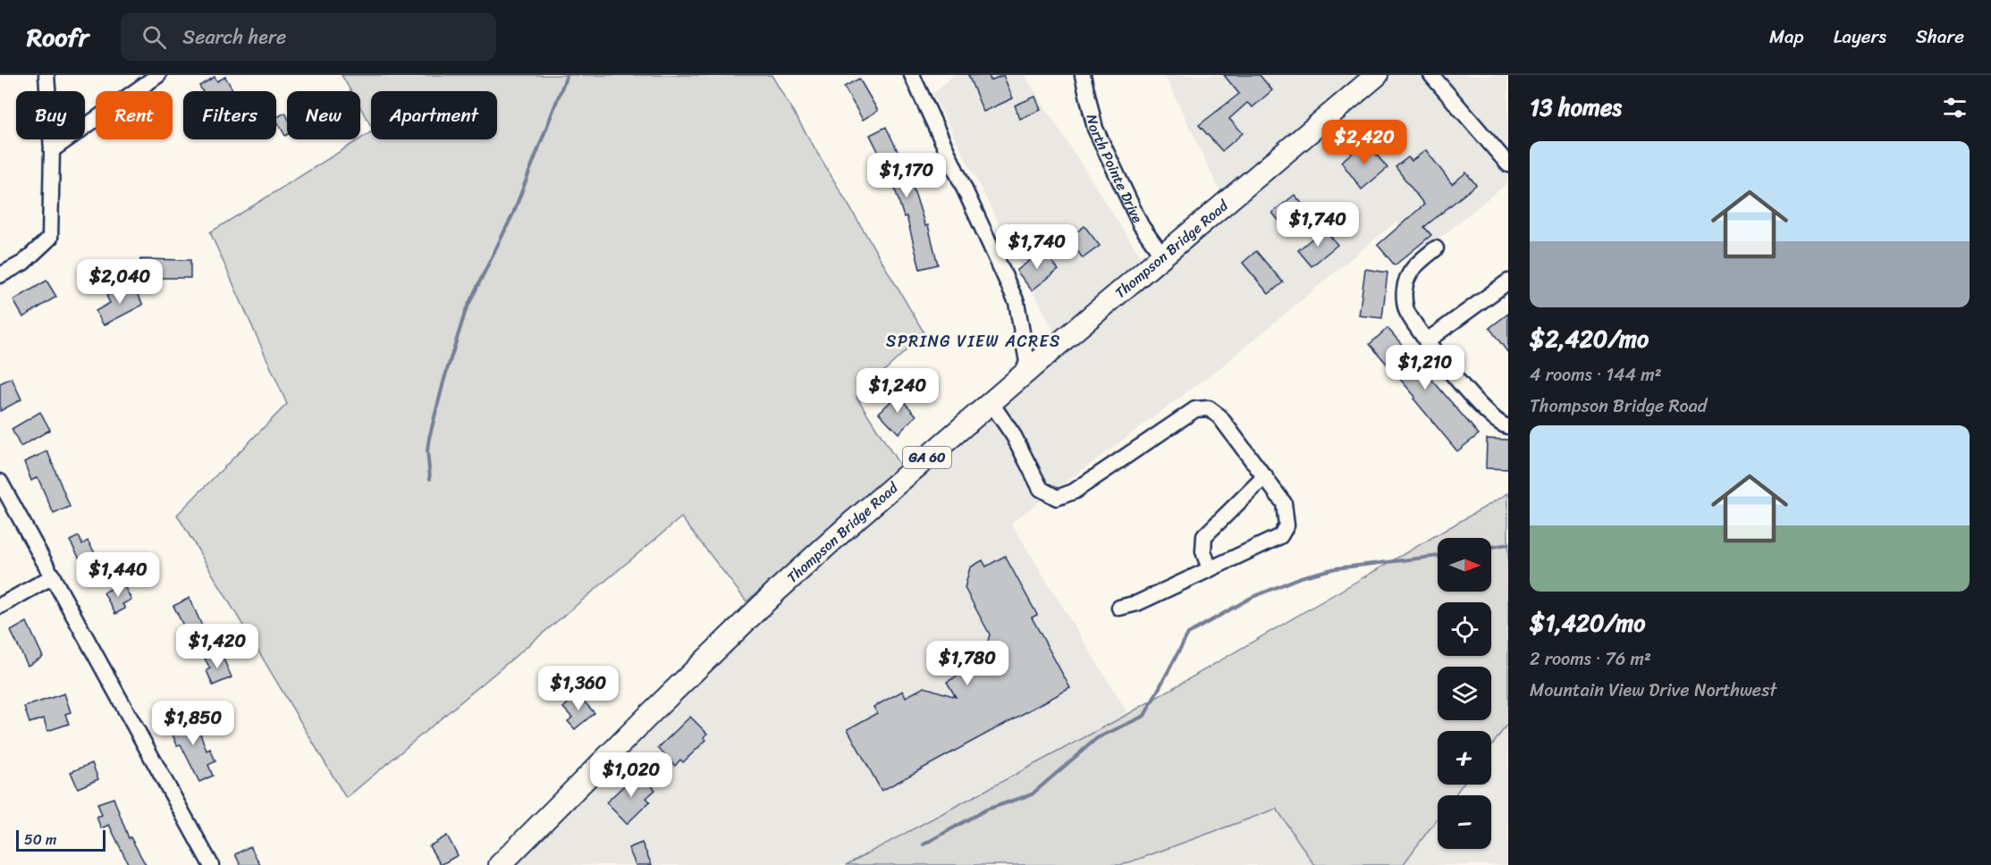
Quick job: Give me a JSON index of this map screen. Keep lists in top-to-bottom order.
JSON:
{
  "streets": {
    "highway": ["Thompson Bridge Road", "GA 60"],
    "street": ["North Pointe Drive"]
  },
  "crossings": [
    ["North Pointe Drive", "Thompson Bridge Road"]
  ],
  "districts": ["SPRING VIEW ACRES"],
  "scale_bar": "50 m",
  "north": "right",
  "page": {
    "header": "Roofr",
    "search": "Search here",
    "nav": ["Map", "Layers", "Share"],
    "heading": "13 homes",
    "chip": [
      "Buy",
      "Rent",
      "Filters",
      "New",
      "Apartment"
    ],
    "price": [
      "$2,420",
      "$1,170",
      "$1,740",
      "$1,740",
      "$2,040",
      "$1,210",
      "$1,240",
      "$1,440",
      "$1,420",
      "$1,780",
      "$1,360",
      "$1,850",
      "$1,020"
    ],
    "list": [
      {
        "name": "$2,420/mo",
        "note": "4 rooms · 144 m² · Thompson Bridge Road"
      },
      {
        "name": "$1,420/mo",
        "note": "2 rooms · 76 m² · Mountain View Drive Northwest"
      }
    ],
    "map_buttons": ["+", "−"],
    "scale": "50 m"
  }
}
